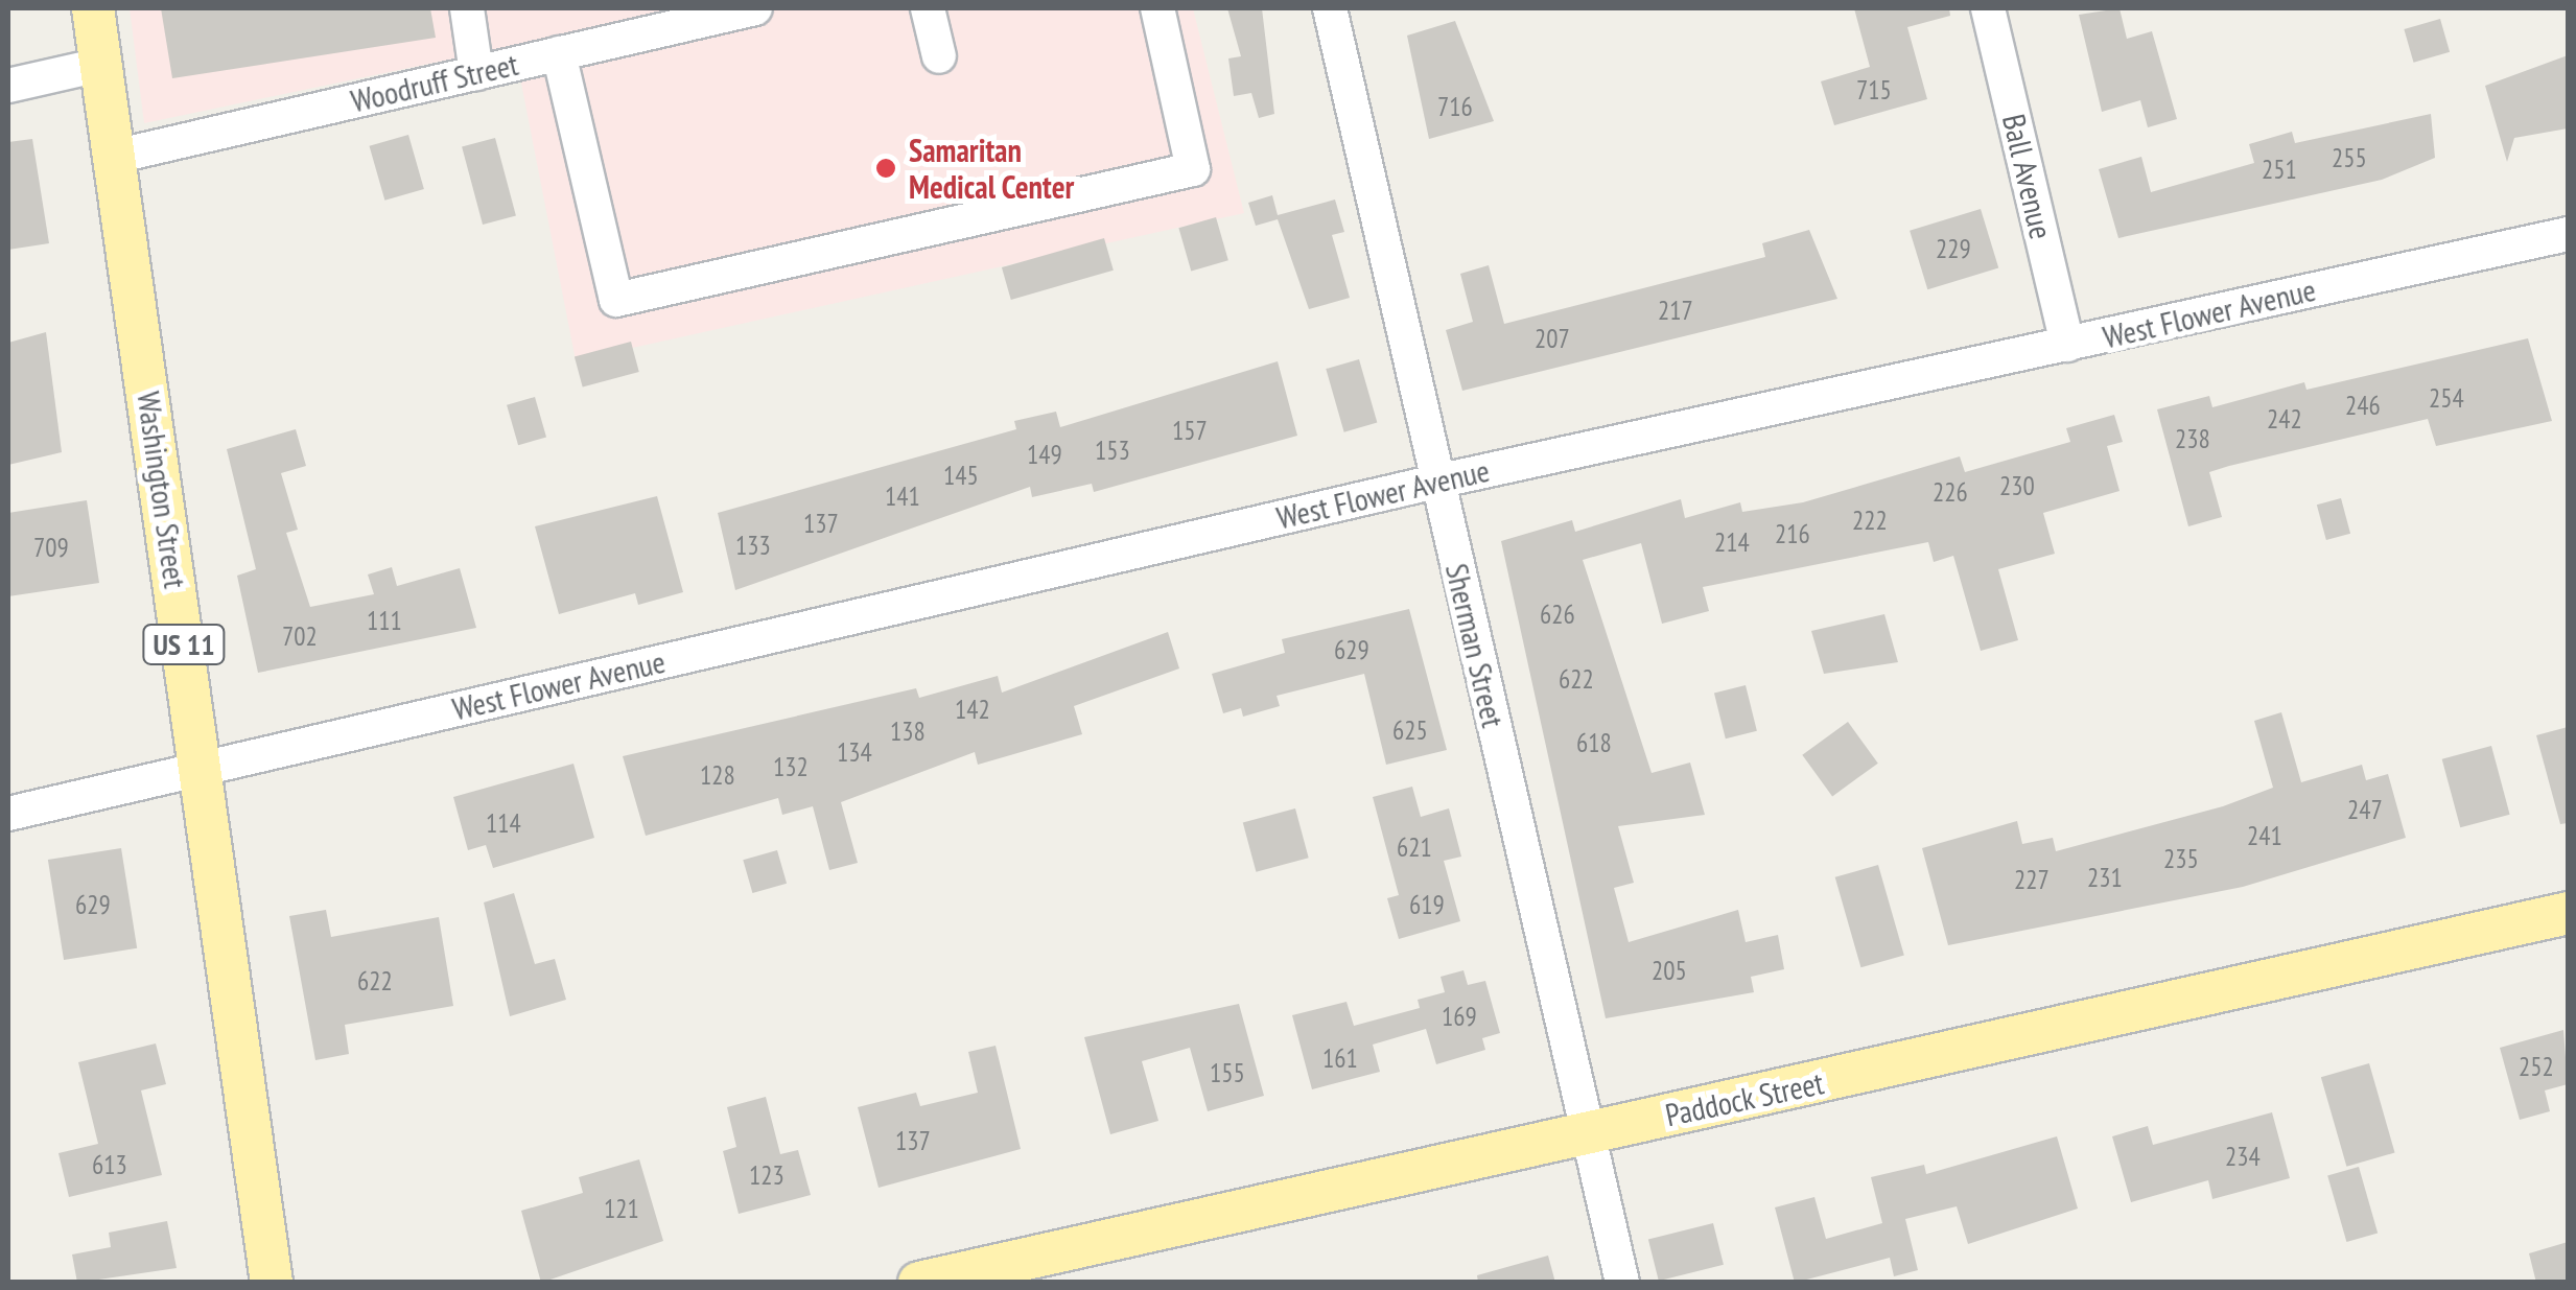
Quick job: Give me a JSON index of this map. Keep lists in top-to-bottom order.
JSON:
{
  "streets": {
    "main road": ["Washington Street", "US 11", "Paddock Street"],
    "street": [
      "Woodruff Street",
      "Ball Avenue",
      "West Flower Avenue",
      "Sherman Street"
    ]
  },
  "crossings": [
    ["Woodruff Street", "Washington Street"],
    ["Ball Avenue", "West Flower Avenue"],
    ["West Flower Avenue", "Washington Street"],
    ["West Flower Avenue", "Sherman Street"],
    ["Sherman Street", "Paddock Street"]
  ],
  "places": ["Samaritan Medical Center"],
  "house_numbers": [
    "715",
    "716",
    "255",
    "251",
    "229",
    "217",
    "207",
    "254",
    "246",
    "242",
    "157",
    "238",
    "153",
    "149",
    "145",
    "230",
    "226",
    "141",
    "222",
    "137",
    "216",
    "214",
    "133",
    "709",
    "626",
    "111",
    "702",
    "629",
    "622",
    "142",
    "625",
    "138",
    "618",
    "134",
    "132",
    "128",
    "247",
    "114",
    "241",
    "621",
    "235",
    "231",
    "227",
    "629",
    "619",
    "205",
    "622",
    "169",
    "161",
    "252",
    "155",
    "137",
    "234",
    "613",
    "123",
    "121"
  ]
}
